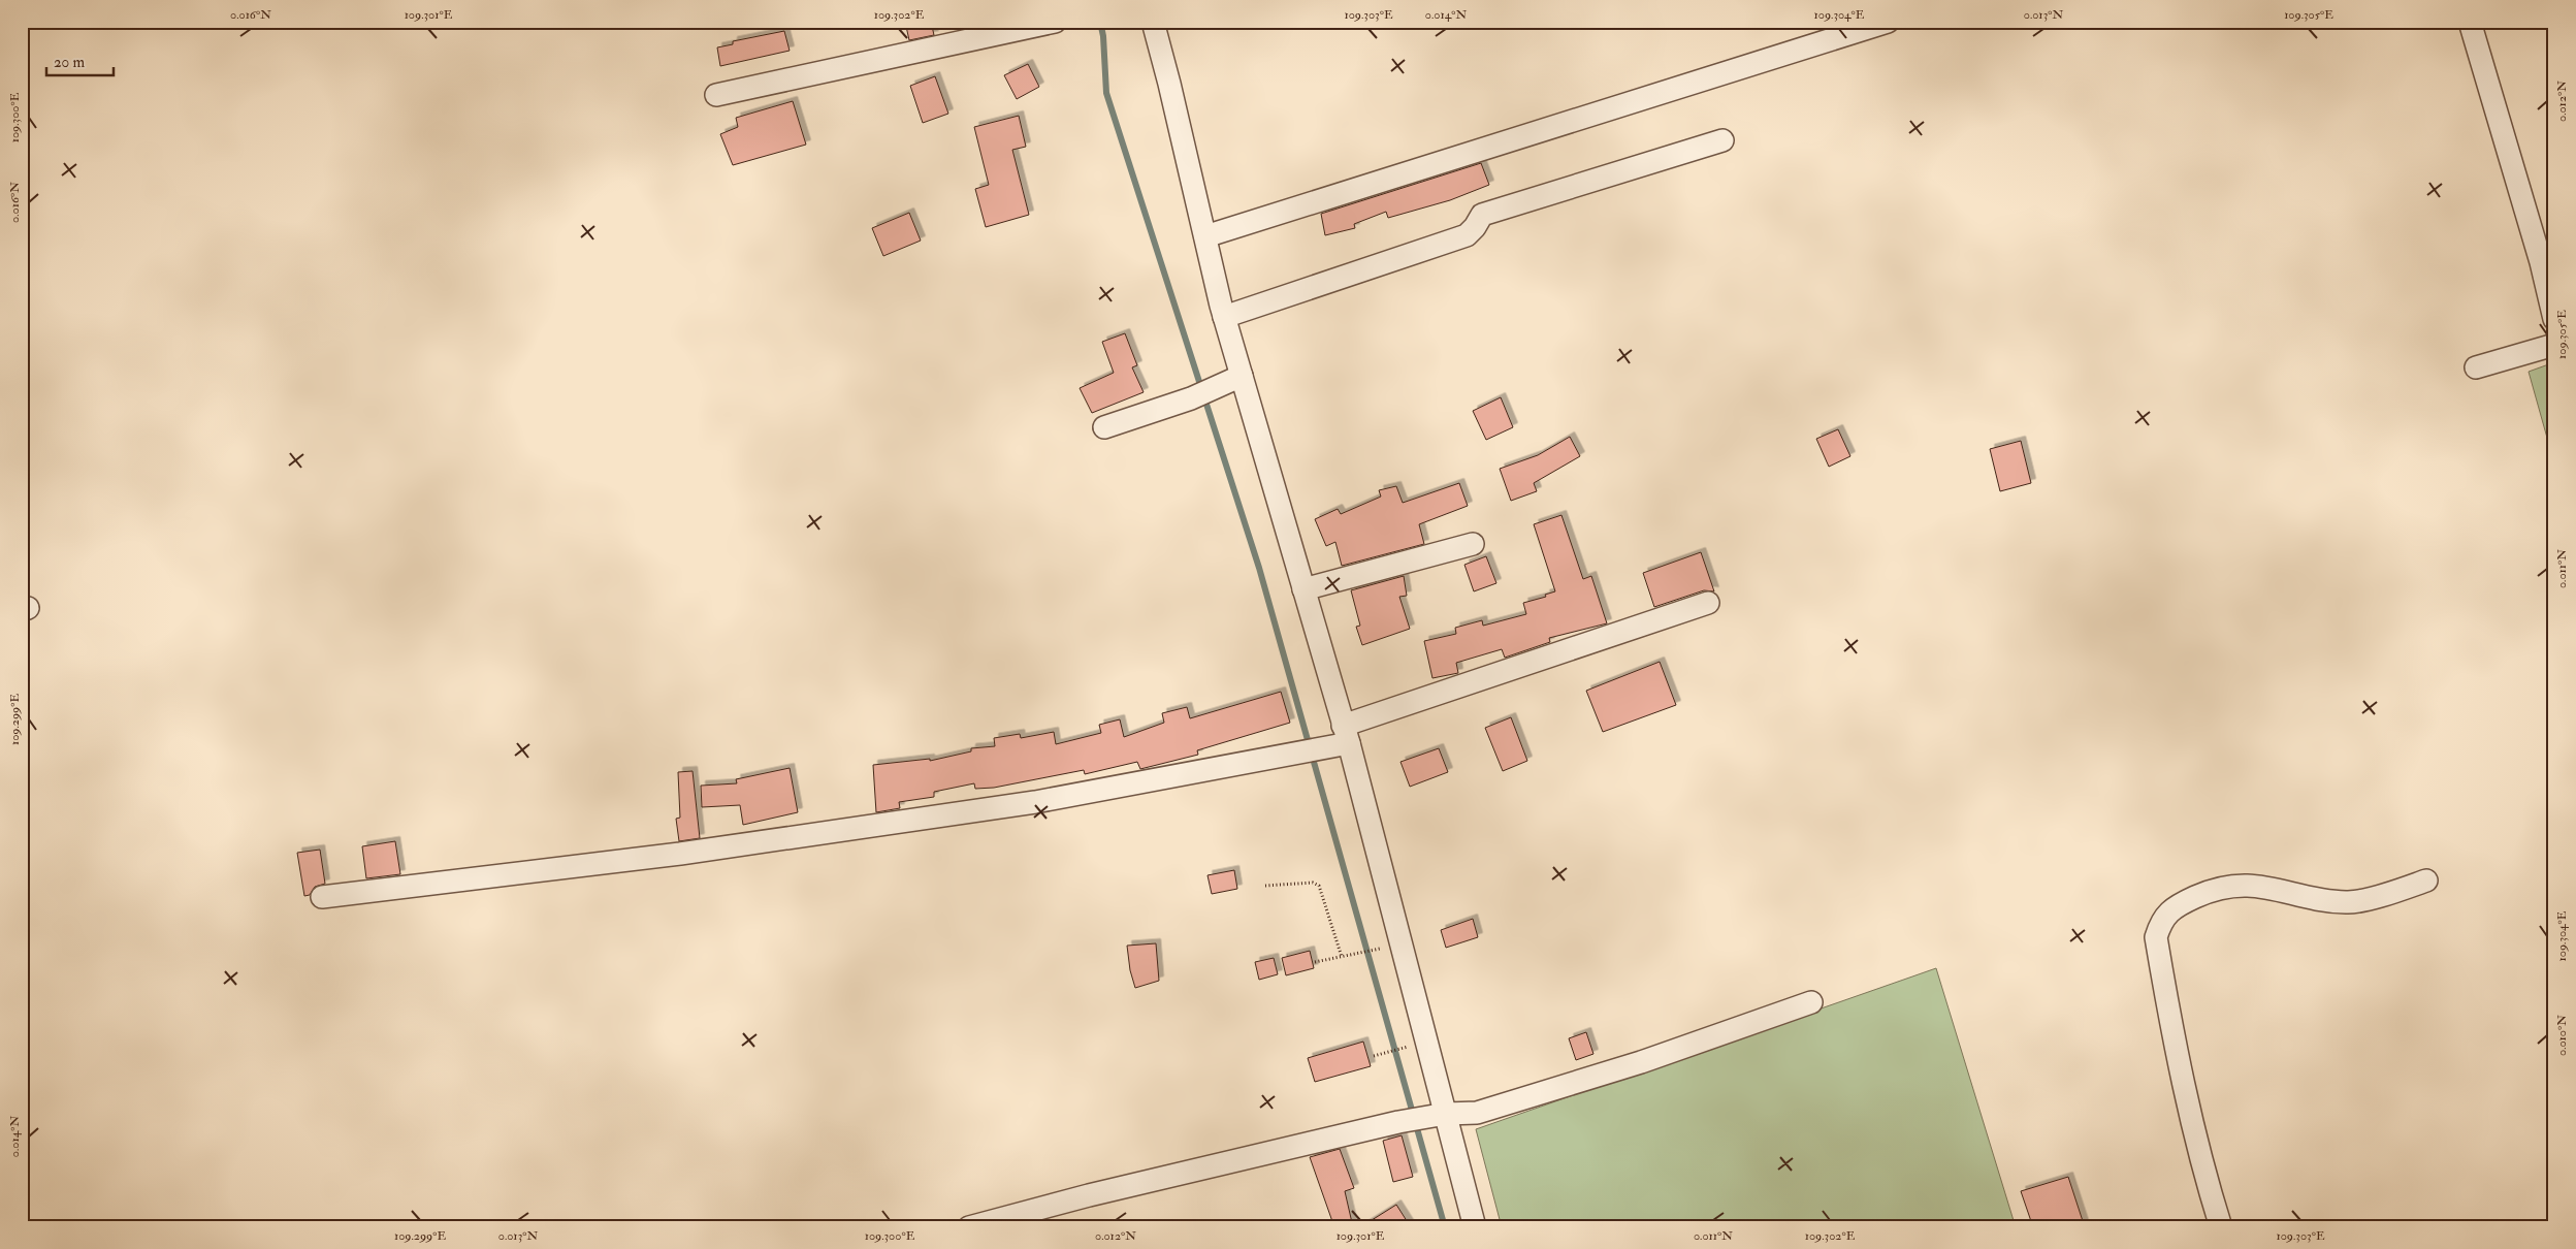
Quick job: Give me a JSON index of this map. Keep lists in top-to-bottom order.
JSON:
{
  "scale_bar": "20 m",
  "coordinates": [
    "0.016°N",
    "109.301°E",
    "109.302°E",
    "109.303°E",
    "0.014°N",
    "109.304°E",
    "0.013°N",
    "109.305°E",
    "0.012°N",
    "109.300°E",
    "0.011°N",
    "109.299°E",
    "0.010°N"
  ]
}
